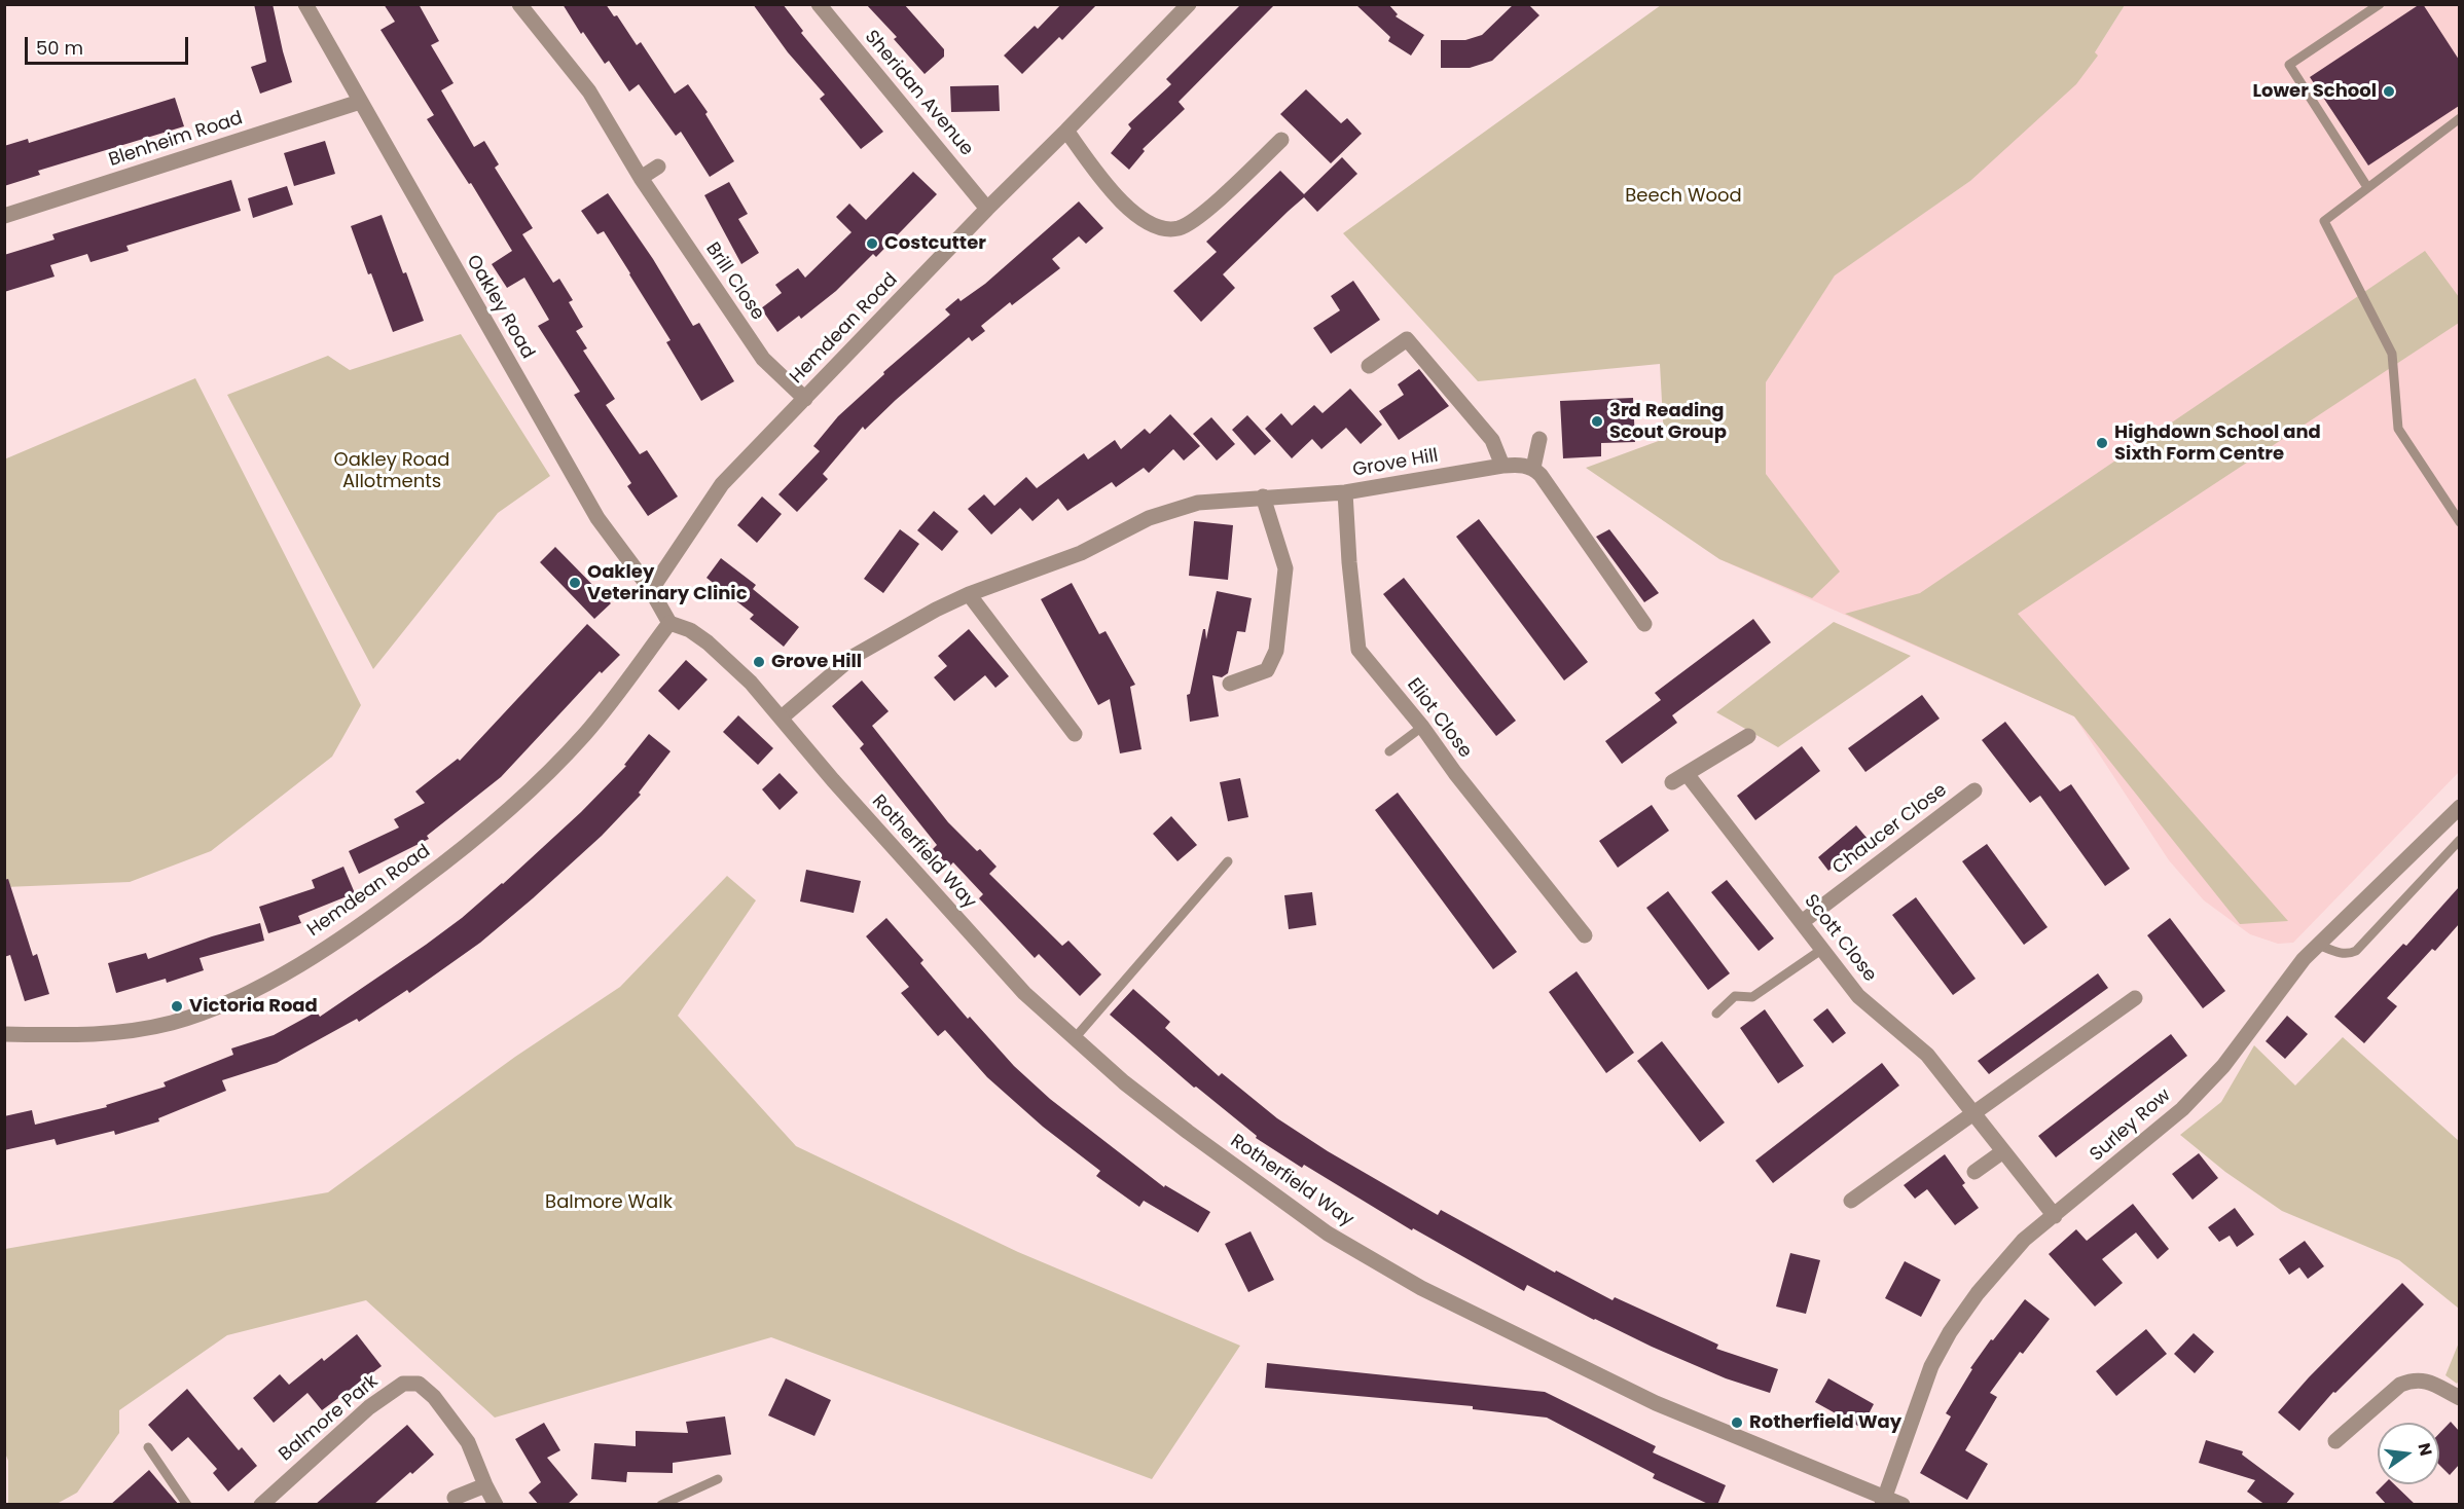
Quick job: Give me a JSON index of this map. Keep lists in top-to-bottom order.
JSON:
{
  "streets": {
    "street": [
      "Sheridan Avenue",
      "Blenheim Road",
      "Brill Close",
      "Oakley Road",
      "Hemdean Road",
      "Grove Hill",
      "Eliot Close",
      "Chaucer Close",
      "Rotherfield Way",
      "Scott Close",
      "Surley Row",
      "Balmore Park"
    ]
  },
  "crossings": [
    ["Sheridan Avenue", "Hemdean Road"],
    ["Blenheim Road", "Oakley Road"],
    ["Brill Close", "Hemdean Road"],
    ["Oakley Road", "Hemdean Road"],
    ["Grove Hill", "Eliot Close"],
    ["Grove Hill", "Rotherfield Way"],
    ["Chaucer Close", "Scott Close"],
    ["Rotherfield Way", "Surley Row"],
    ["Scott Close", "Surley Row"]
  ],
  "parks": ["Beech Wood", "Oakley Road Allotments", "Balmore Walk"],
  "places": [
    "Lower School",
    "Costcutter",
    "3rd Reading Scout Group",
    "Highdown School and Sixth Form Centre",
    "Oakley Veterinary Clinic",
    "Grove Hill",
    "Victoria Road",
    "Rotherfield Way"
  ],
  "scale_bar": "50 m",
  "north": "right"
}
